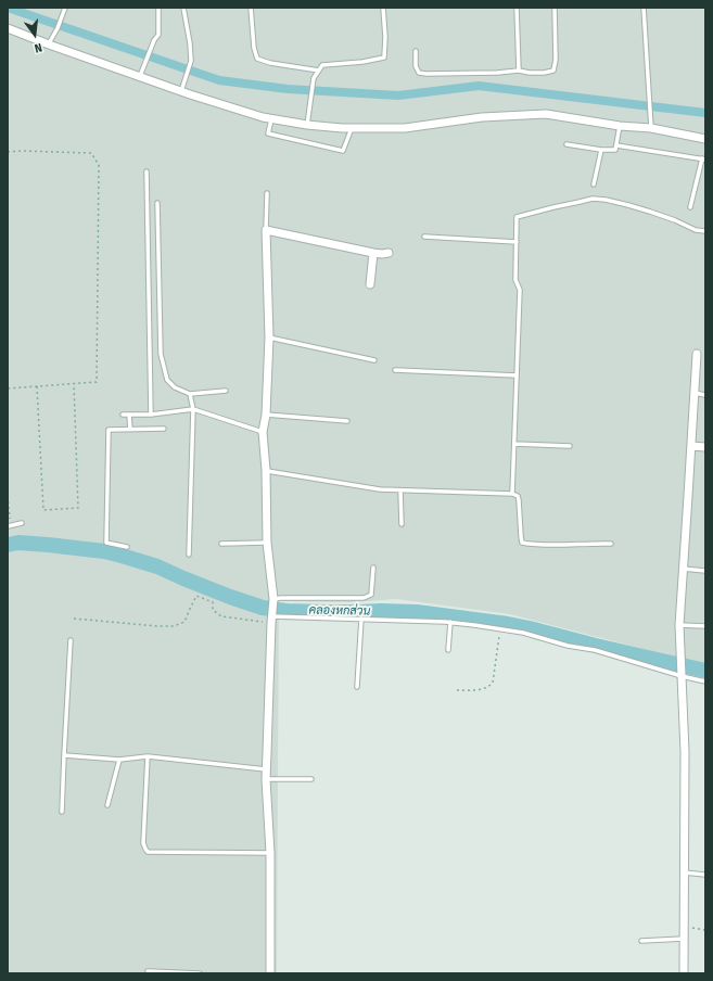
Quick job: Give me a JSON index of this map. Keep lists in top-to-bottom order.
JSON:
{
  "water": ["คลองหกส่วน"],
  "north": "bottom"
}
